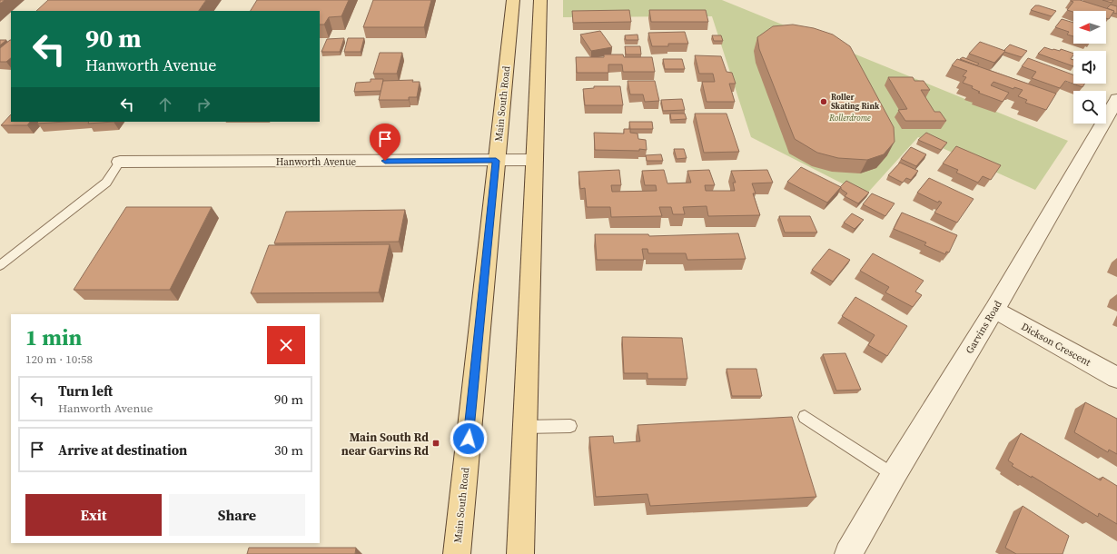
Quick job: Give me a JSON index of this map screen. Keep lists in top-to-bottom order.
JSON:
{
  "streets": {
    "main road": ["Main South Road"],
    "street": ["Hanworth Avenue", "Garvins Road", "Dickson Crescent"]
  },
  "crossings": [
    ["Main South Road", "Hanworth Avenue"],
    ["Garvins Road", "Dickson Crescent"]
  ],
  "parks": ["Rollerdrome"],
  "places": {
    "other": ["Roller Skating Rink"],
    "transit": ["Main South Rd near Garvins Rd"]
  },
  "north": "left",
  "page": {
    "turn": ["90 m", "Hanworth Avenue"],
    "heading": ["1 min", "120 m · 10:58"],
    "list": [
      {
        "name": "Turn left",
        "note": "Hanworth Avenue",
        "value": "90 m"
      },
      {
        "name": "Arrive at destination",
        "value": "30 m"
      }
    ],
    "buttons": ["Exit", "Share"]
  }
}
